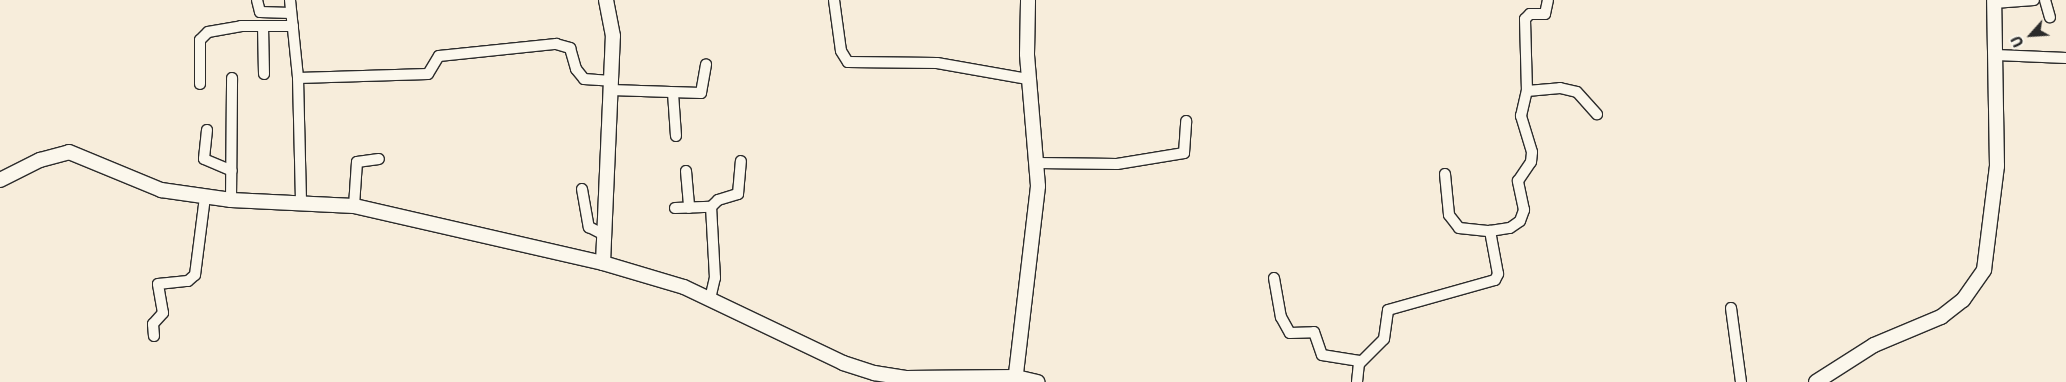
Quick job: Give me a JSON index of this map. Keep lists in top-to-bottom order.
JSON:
{
  "north": "bottom left"
}
